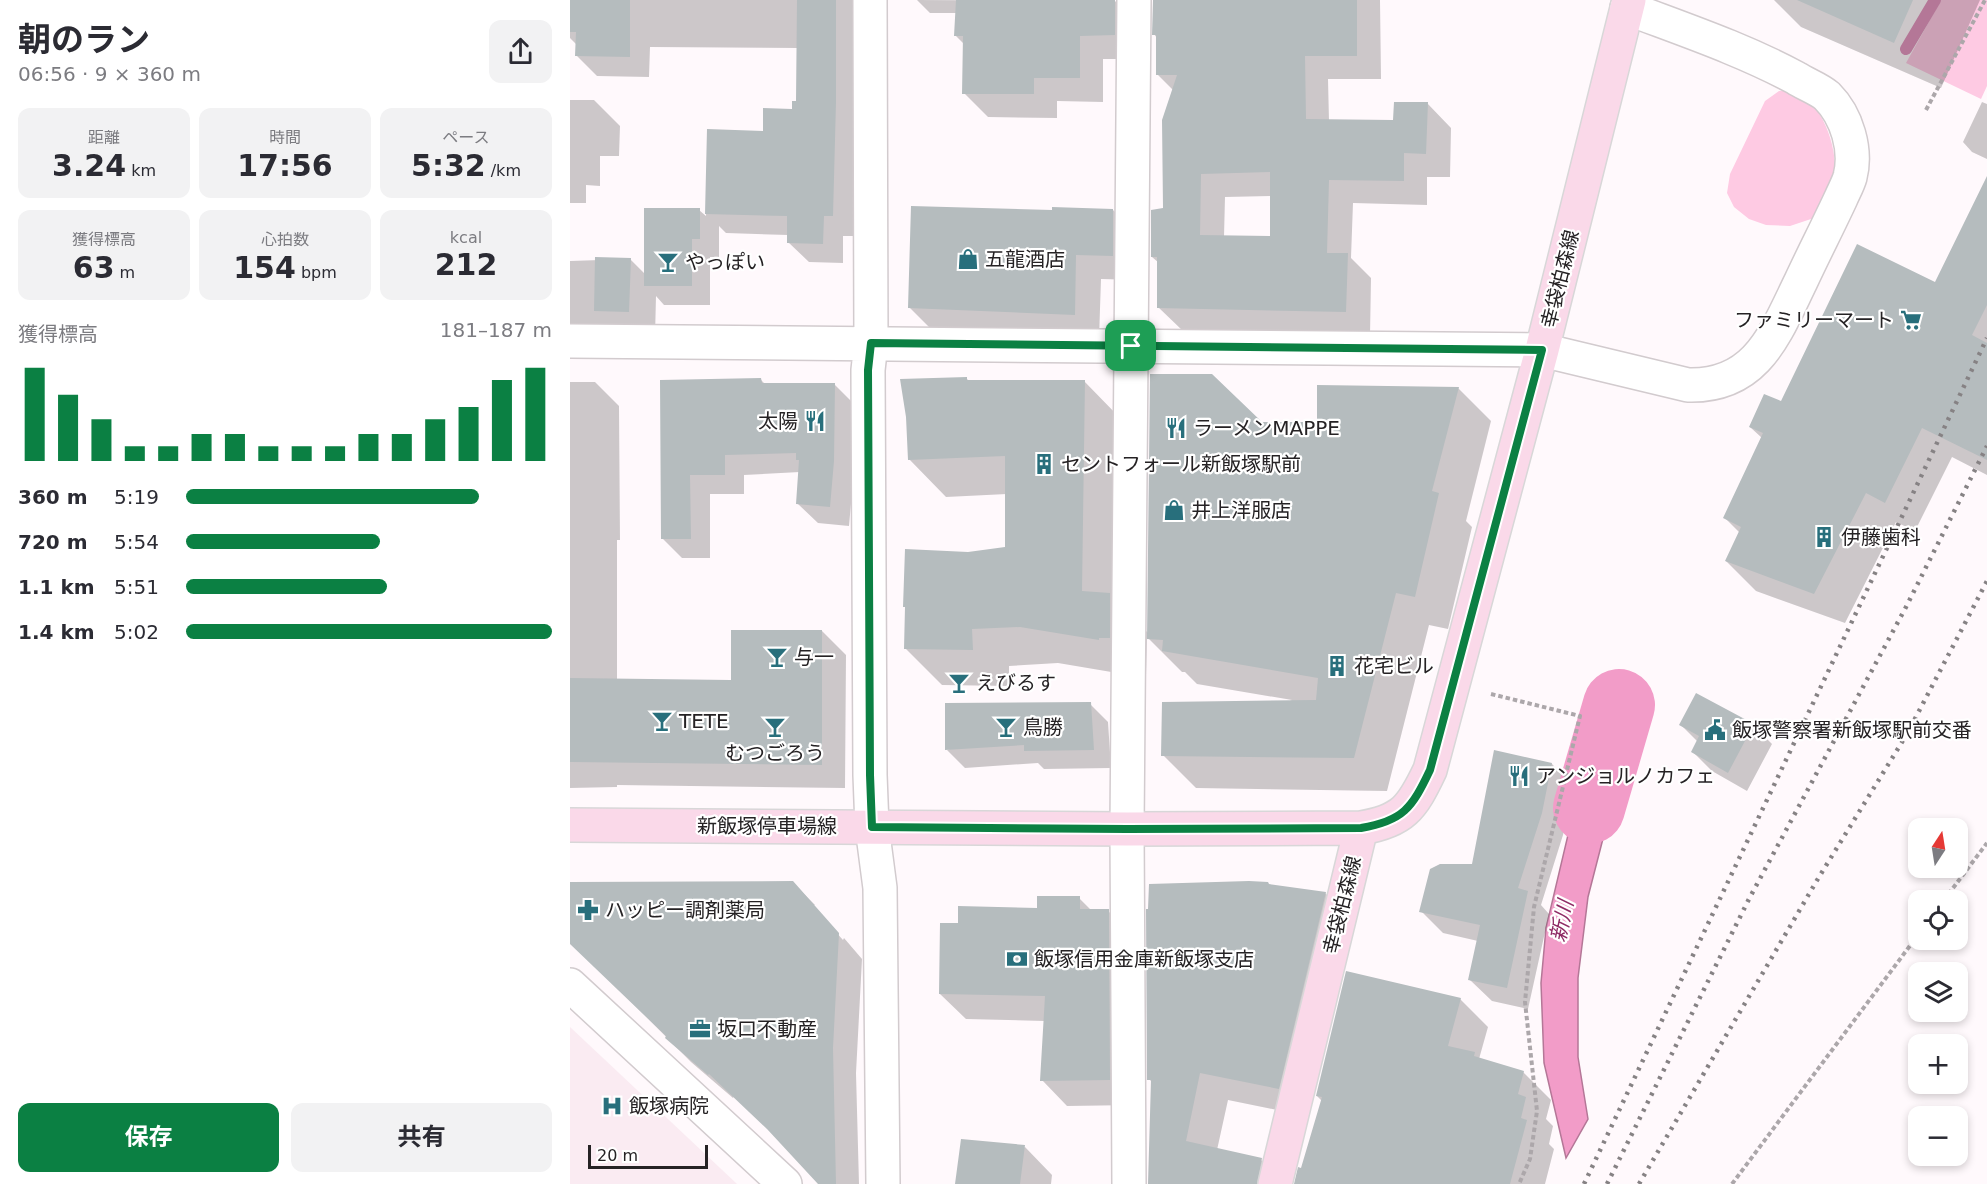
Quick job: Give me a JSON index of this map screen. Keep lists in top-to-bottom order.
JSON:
{
  "streets": {
    "main road": ["幸袋柏森線", "新飯塚停車場線"]
  },
  "crossings": [
    ["幸袋柏森線", "新飯塚停車場線"]
  ],
  "water": ["新川"],
  "places": {
    "shop": ["五龍酒店", "井上洋服店"],
    "bar": [
      "やっぽい",
      "与一",
      "えびるす",
      "TETE",
      "むつごろう",
      "鳥勝"
    ],
    "supermarket": ["ファミリーマート"],
    "restaurant": ["太陽", "ラーメンMAPPE", "アンジョルノカフェ"],
    "building": ["セントフォール新飯塚駅前", "伊藤歯科", "花宅ビル"],
    "public building": ["飯塚警察署新飯塚駅前交番"],
    "pharmacy": ["ハッピー調剤薬局"],
    "bank": ["飯塚信用金庫新飯塚支店"],
    "office": ["坂口不動産"],
    "hospital": ["飯塚病院"]
  },
  "scale_bar": "20 m",
  "north": "top",
  "page": {
    "heading": ["朝のラン", "06:56 · 9 × 360 m"],
    "stats": [
      ["距離", "3.24 km"],
      ["時間", "17:56"],
      ["ペース", "5:32 /km"],
      ["獲得標高", "63 m"],
      ["心拍数", "154 bpm"],
      ["kcal", "212"]
    ],
    "chart": ["獲得標高", "181–187 m"],
    "list": [
      {
        "name": "360 m",
        "note": "5:19"
      },
      {
        "name": "720 m",
        "note": "5:54"
      },
      {
        "name": "1.1 km",
        "note": "5:51"
      },
      {
        "name": "1.4 km",
        "note": "5:02"
      }
    ],
    "map_buttons": ["+", "−"],
    "buttons": ["保存", "共有"],
    "scale": "20 m"
  }
}
